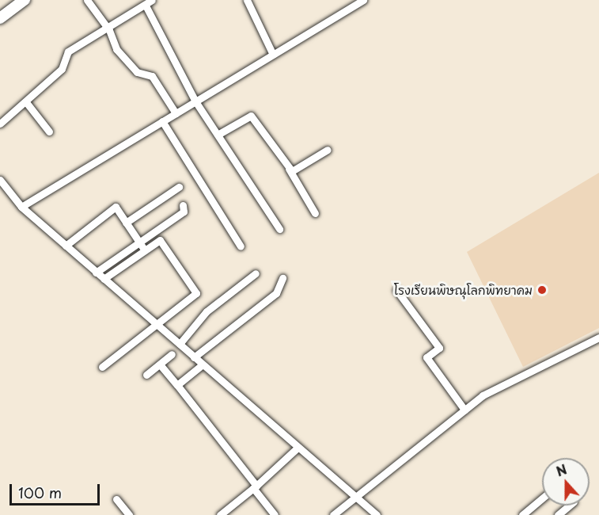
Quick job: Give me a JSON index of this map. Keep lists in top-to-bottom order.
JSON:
{
  "places": ["โรงเรียนพิษณุโลกพิทยาคม"],
  "scale_bar": "100 m",
  "north": "top"
}
